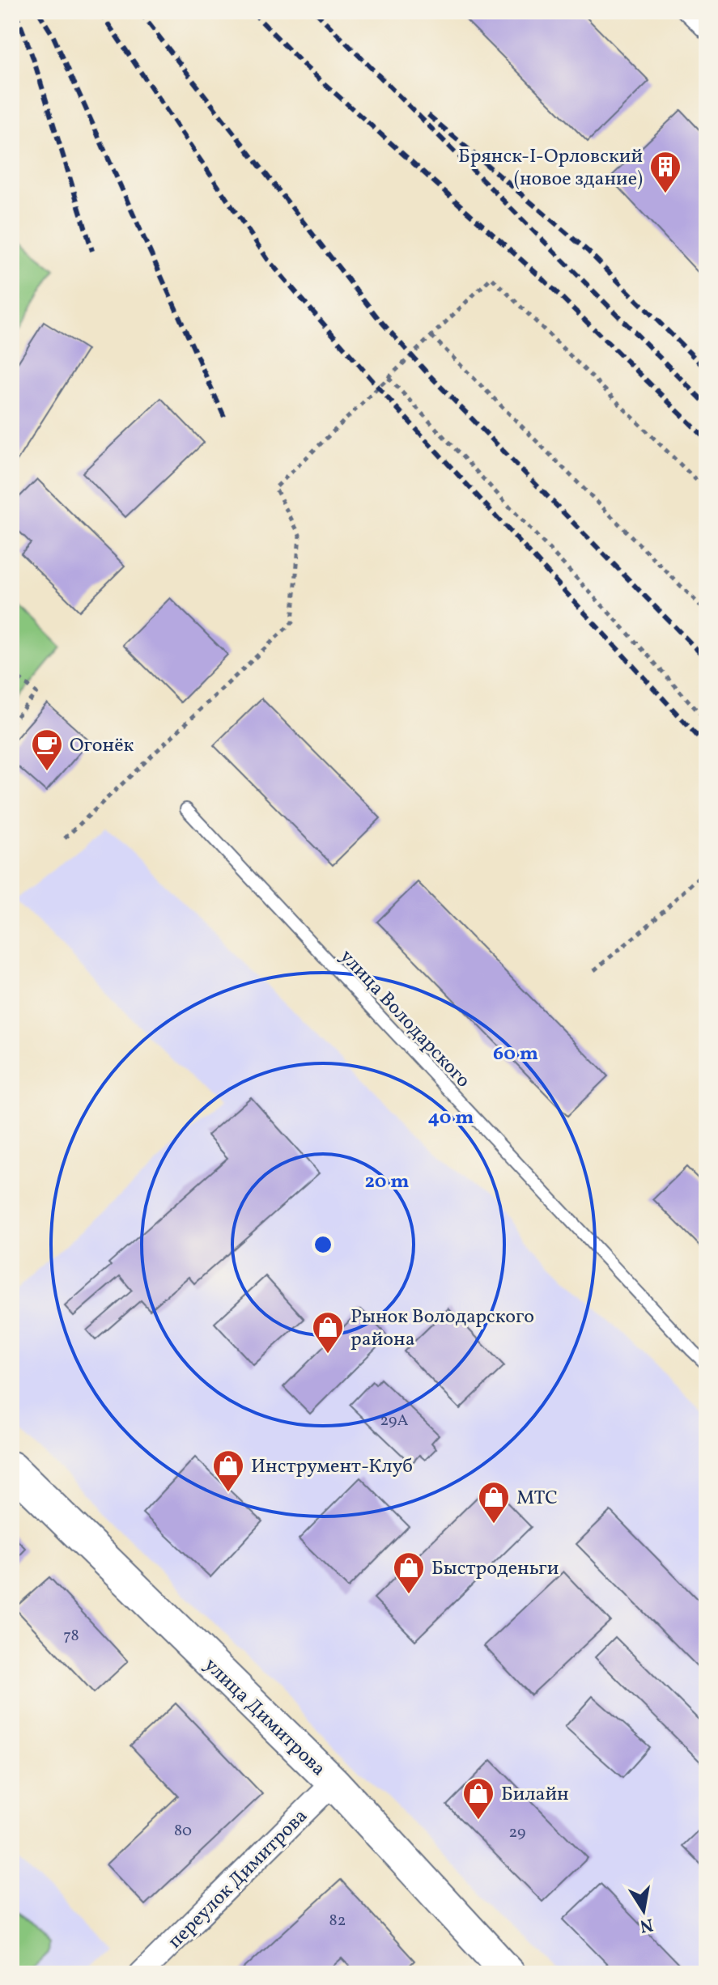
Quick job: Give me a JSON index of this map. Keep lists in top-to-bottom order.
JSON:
{
  "streets": {
    "main road": ["улица Димитрова"],
    "street": ["переулок Димитрова"],
    "lane": ["улица Володарского"]
  },
  "crossings": [
    ["улица Димитрова", "переулок Димитрова"]
  ],
  "places": {
    "building": ["Брянск-I-Орловский (новое здание)"],
    "cafe": ["Огонёк"],
    "shop": [
      "Рынок Володарского района",
      "Инструмент-Клуб",
      "МТС",
      "Быстроденьги",
      "Билайн"
    ]
  },
  "house_numbers": [
    "29А",
    "78",
    "80",
    "29",
    "82"
  ],
  "north": "bottom",
  "rings": ["60 m", "40 m", "20 m"]
}
